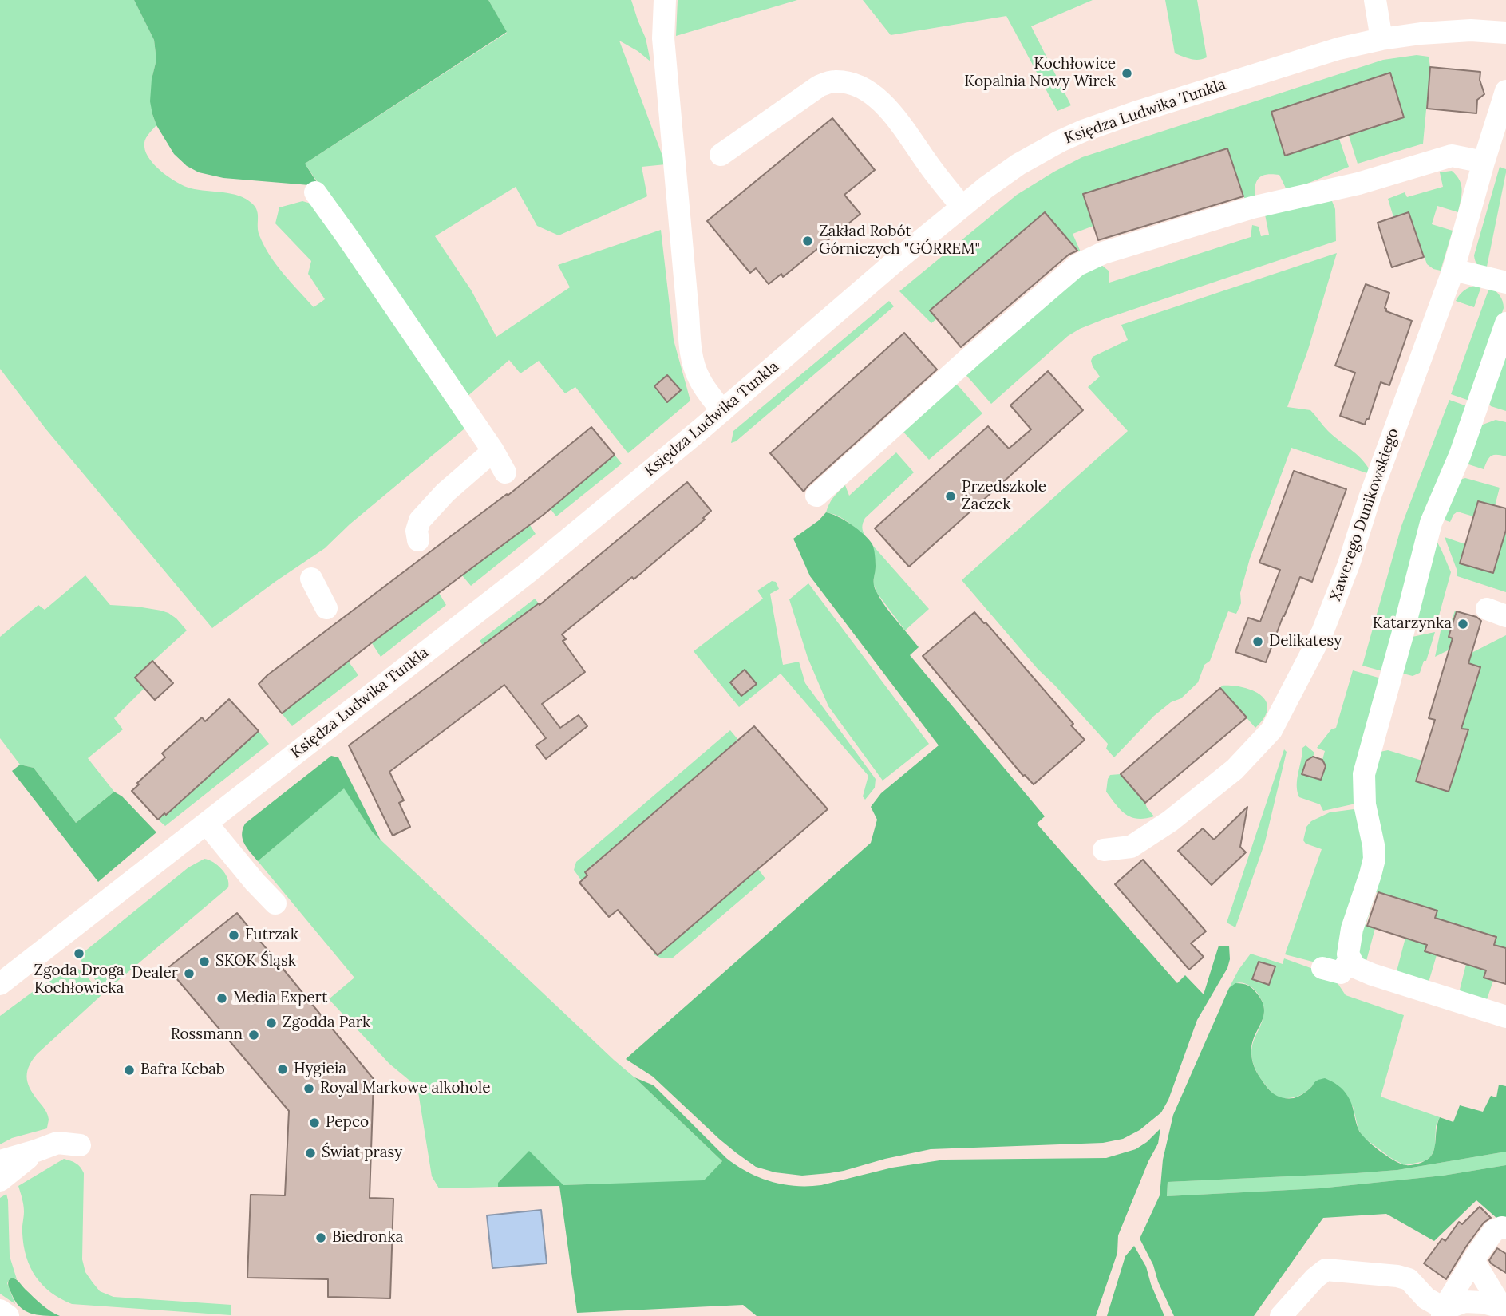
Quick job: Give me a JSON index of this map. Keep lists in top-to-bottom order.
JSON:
{
  "streets": {
    "street": ["Księdza Ludwika Tunkla", "Xawerego Dunikowskiego"]
  },
  "places": [
    "Kochłowice Kopalnia Nowy Wirek",
    "Zakład Robót Górniczych \"GÓRREM\"",
    "Przedszkole Żaczek",
    "Katarzynka",
    "Delikatesy",
    "Futrzak",
    "Zgoda Droga Kochłowicka",
    "SKOK Śląsk",
    "Dealer",
    "Media Expert",
    "Zgodda Park",
    "Rossmann",
    "Hygieia",
    "Bafra Kebab",
    "Royal Markowe alkohole",
    "Pepco",
    "Świat prasy",
    "Biedronka"
  ]
}
